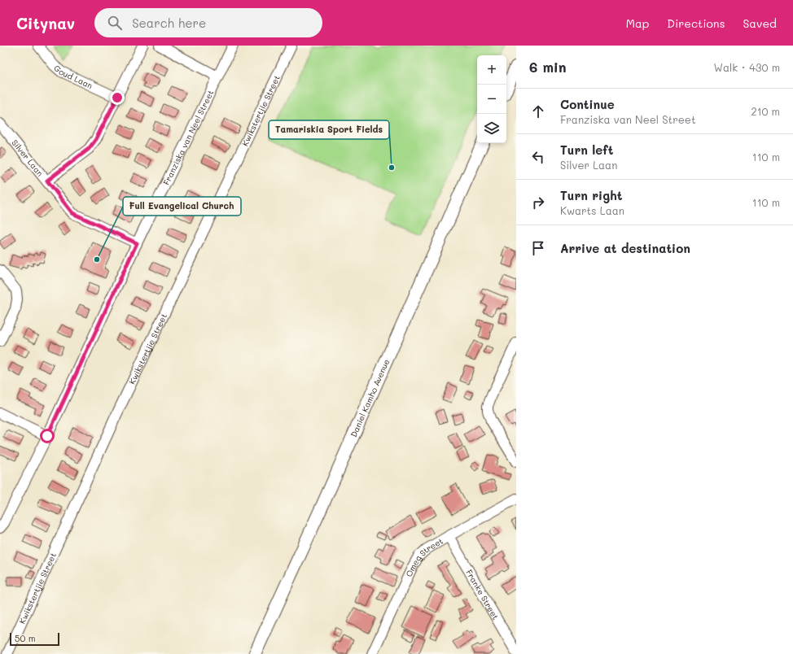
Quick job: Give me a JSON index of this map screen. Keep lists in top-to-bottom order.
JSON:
{
  "streets": {
    "main road": ["Daniel Kamho Avenue"],
    "street": [
      "Goud Laan",
      "Kwikstertjie Street",
      "Franziska van Neel Street",
      "Silver Laan",
      "Omeg Street",
      "Franke Street"
    ]
  },
  "crossings": [
    ["Franziska van Neel Street", "Silver Laan"],
    ["Omeg Street", "Franke Street"]
  ],
  "places": ["Tamariskia Sport Fields", "Full Evangelical Church"],
  "scale_bar": "50 m",
  "page": {
    "header": "Citynav",
    "search": "Search here",
    "nav": ["Map", "Directions", "Saved"],
    "heading": ["6 min", "Walk · 430 m"],
    "map_buttons": ["+", "−"],
    "list": [
      ["Continue", "Franziska van Neel Street", "210 m"],
      ["Turn left", "Silver Laan", "110 m"],
      ["Turn right", "Kwarts Laan", "110 m"],
      "Arrive at destination"
    ],
    "scale": "50 m"
  }
}
